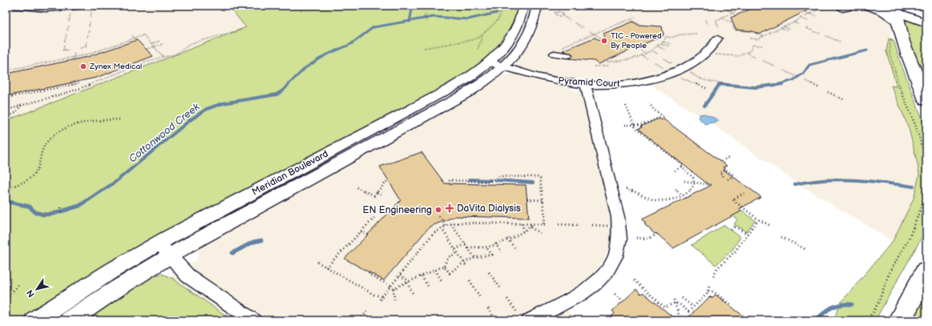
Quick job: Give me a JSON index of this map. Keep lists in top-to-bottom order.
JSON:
{
  "streets": {
    "main road": ["Meridian Boulevard"],
    "street": ["Pyramid Court"]
  },
  "crossings": [
    ["Pyramid Court", "Meridian Boulevard"]
  ],
  "water": ["Cottonwood Creek"],
  "places": {
    "other": ["TIC - Powered By People", "Zynex Medical", "EN Engineering"],
    "health": ["DaVita Dialysis"]
  },
  "north": "bottom left"
}
